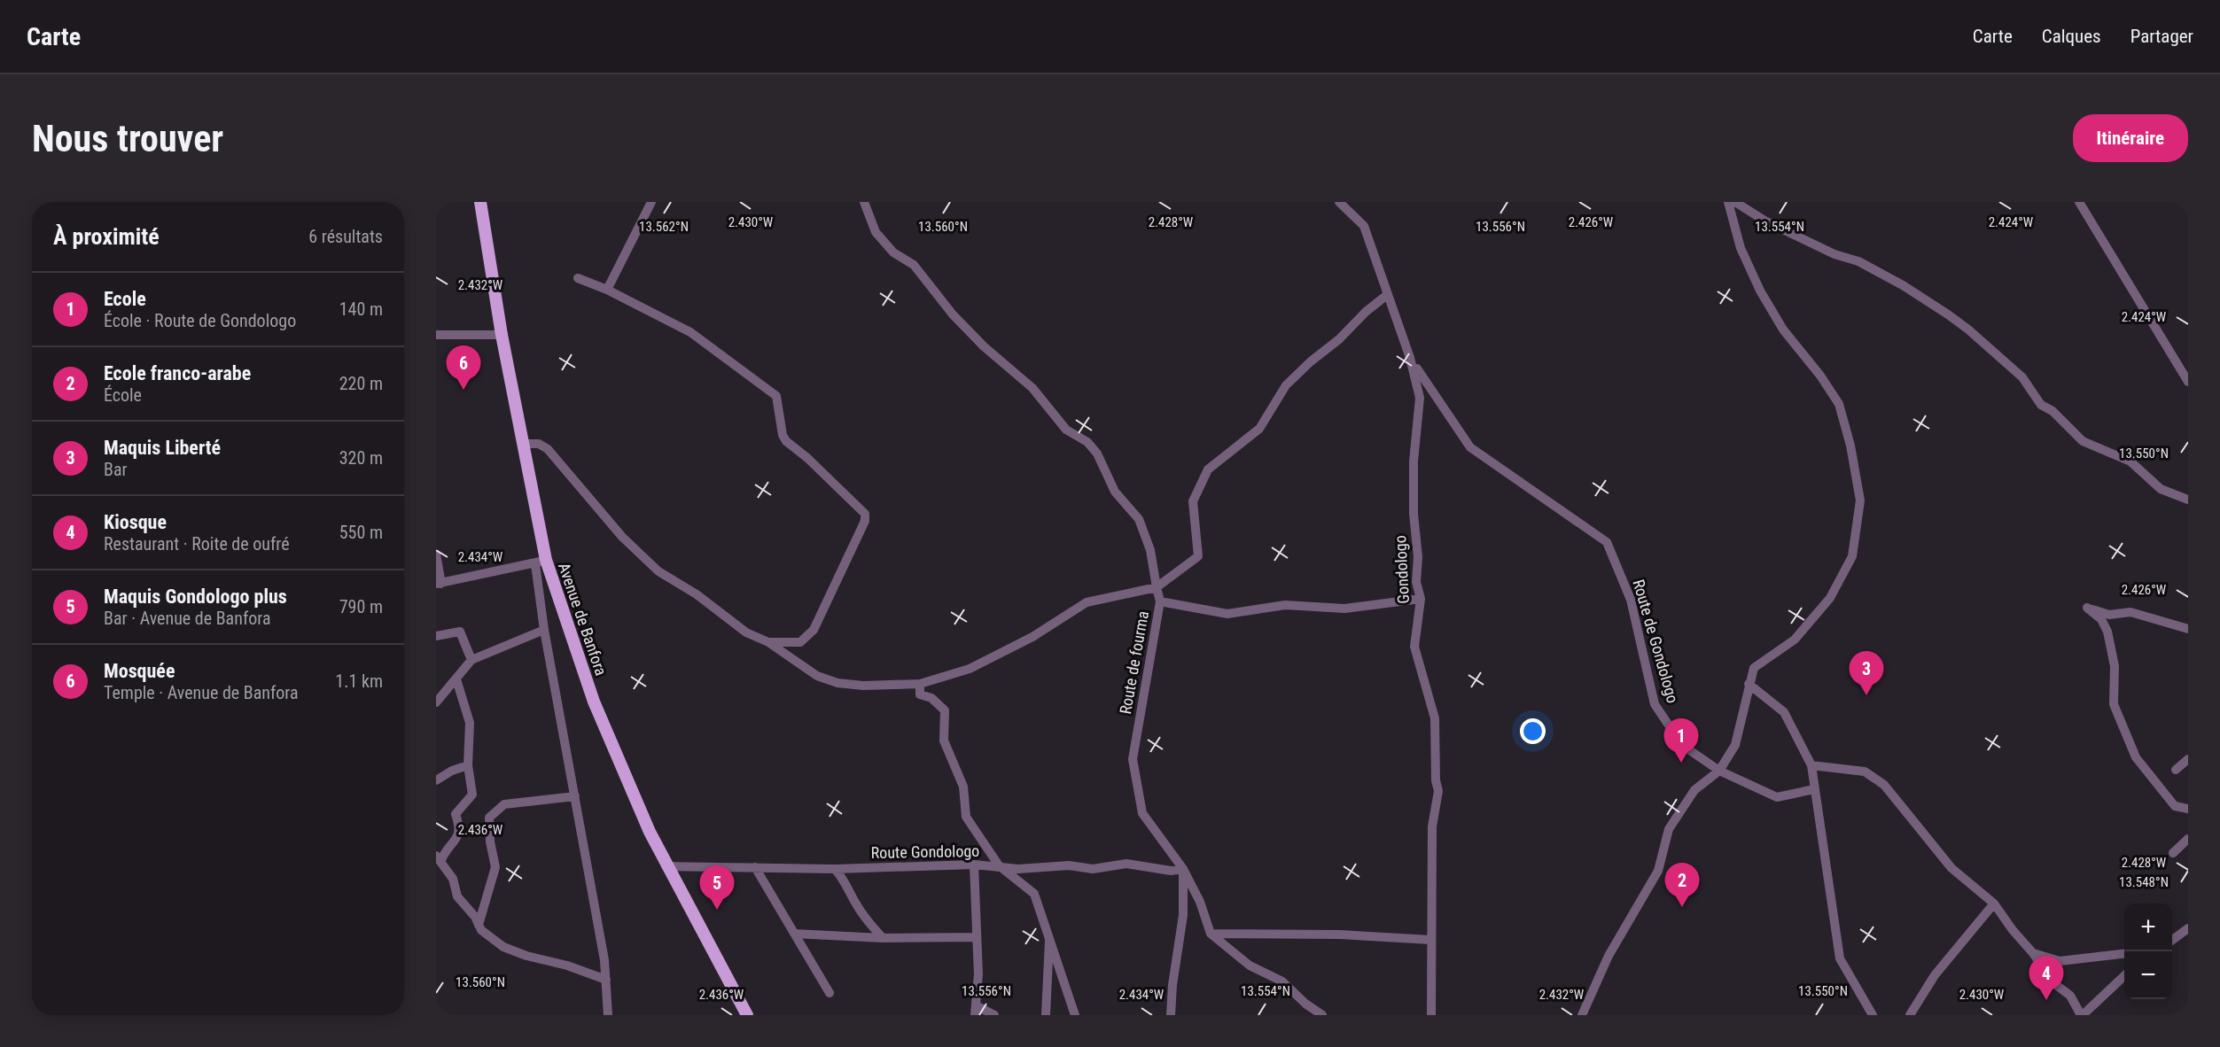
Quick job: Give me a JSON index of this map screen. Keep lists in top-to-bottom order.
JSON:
{
  "streets": {
    "main road": ["Avenue de Banfora"],
    "street": [
      "Gondologo",
      "Route de Gondologo",
      "Route de fourma",
      "Route Gondologo"
    ]
  },
  "crossings": [
    ["Gondologo", "Route de Gondologo"],
    ["Avenue de Banfora", "Route Gondologo"],
    ["Route de fourma", "Route Gondologo"]
  ],
  "page": {
    "header": "Carte",
    "nav": ["Carte", "Calques", "Partager"],
    "buttons": "Itinéraire",
    "title": "Nous trouver",
    "heading": ["À proximité", "6 résultats"],
    "list": [
      {
        "mark": "1",
        "name": "Ecole",
        "note": "École · Route de Gondologo",
        "value": "140 m"
      },
      {
        "mark": "2",
        "name": "Ecole franco-arabe",
        "note": "École",
        "value": "220 m"
      },
      {
        "mark": "3",
        "name": "Maquis Liberté",
        "note": "Bar",
        "value": "320 m"
      },
      {
        "mark": "4",
        "name": "Kiosque",
        "note": "Restaurant · Roite de oufré",
        "value": "550 m"
      },
      {
        "mark": "5",
        "name": "Maquis Gondologo plus",
        "note": "Bar · Avenue de Banfora",
        "value": "790 m"
      },
      {
        "mark": "6",
        "name": "Mosquée",
        "note": "Temple · Avenue de Banfora",
        "value": "1.1 km"
      }
    ],
    "pins": [
      "6",
      "3",
      "1",
      "2",
      "5",
      "4"
    ],
    "map_buttons": ["+", "−"]
  },
  "coordinates": [
    "2.424°W",
    "2.430°W",
    "2.428°W",
    "2.426°W",
    "13.562°N",
    "13.560°N",
    "13.556°N",
    "13.554°N",
    "2.432°W",
    "13.550°N",
    "2.434°W",
    "2.436°W",
    "13.548°N"
  ]
}
